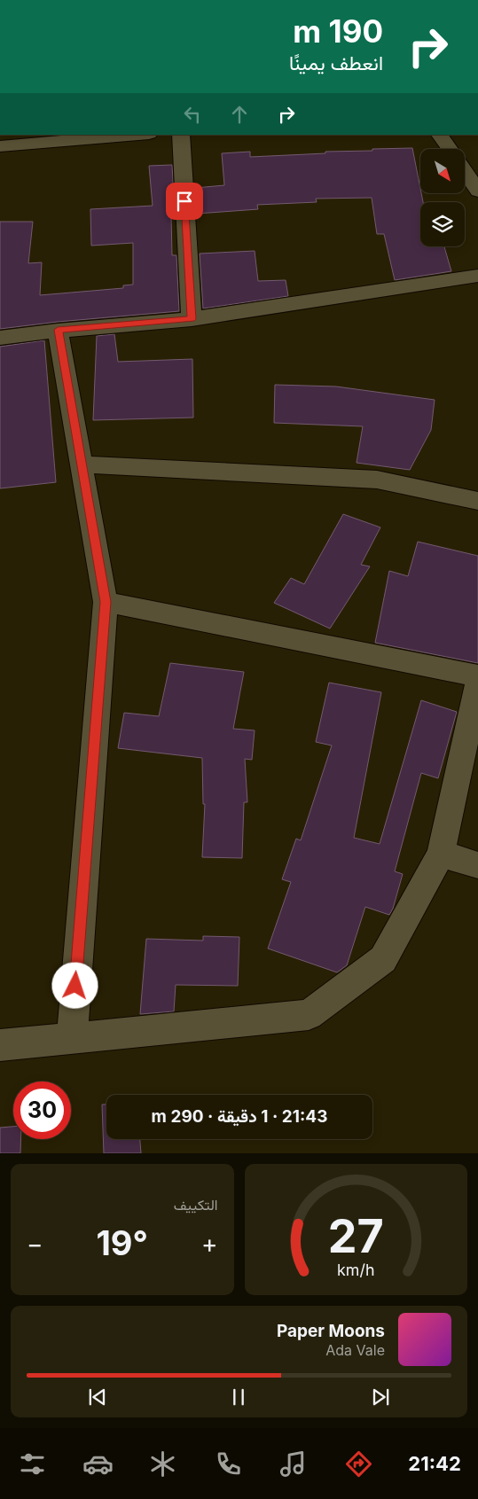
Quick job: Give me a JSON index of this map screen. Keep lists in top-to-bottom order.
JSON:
{
  "north": "bottom right",
  "page": {
    "turn": ["190 m", "انعطف يمينًا"],
    "limit": "30",
    "trip": "21:43 · 1 دقيقة · 290 m",
    "tile": "التكييف",
    "heat": ["−", "19°", "+"],
    "song": ["Paper Moons", "Ada Vale"],
    "tabs": "21:42",
    "gauge": ["27", "km/h"]
  }
}
